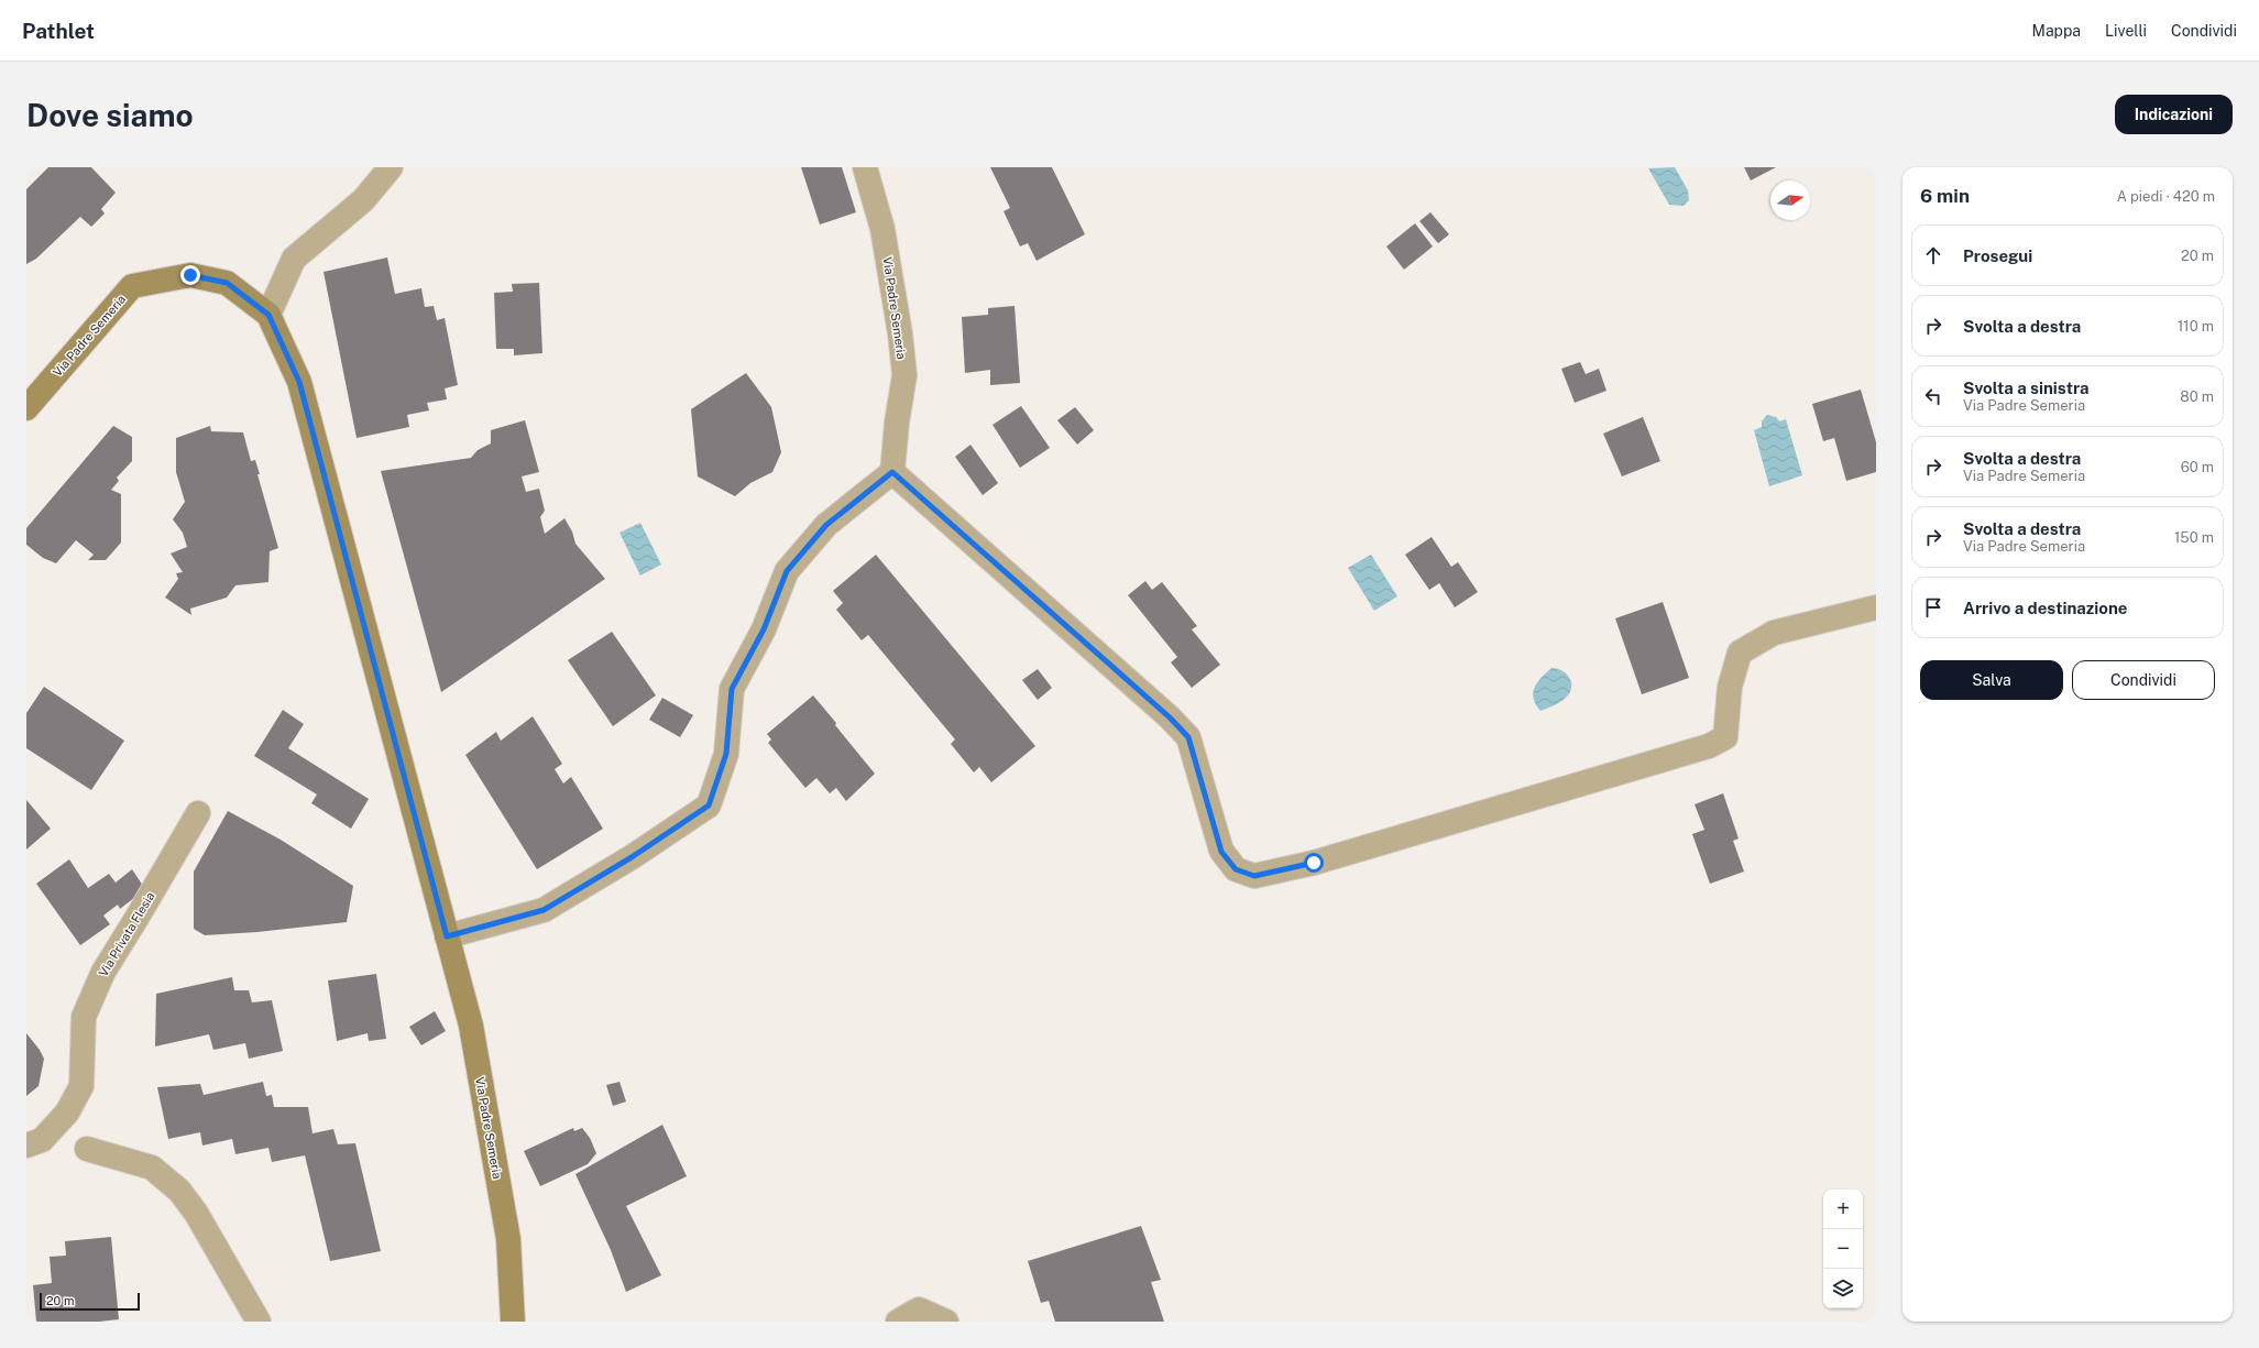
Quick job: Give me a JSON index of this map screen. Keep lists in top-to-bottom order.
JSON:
{
  "streets": {
    "main road": ["Via Padre Semeria"],
    "street": ["Via Privata Flesia"]
  },
  "scale_bar": "20 m",
  "north": "right",
  "page": {
    "header": "Pathlet",
    "nav": ["Mappa", "Livelli", "Condividi"],
    "buttons": [
      "Indicazioni",
      ["Salva", "Condividi"]
    ],
    "title": "Dove siamo",
    "heading": ["6 min", "A piedi · 420 m"],
    "list": [
      ["Prosegui", "20 m"],
      ["Svolta a destra", "110 m"],
      ["Svolta a sinistra", "Via Padre Semeria", "80 m"],
      ["Svolta a destra", "Via Padre Semeria", "60 m"],
      ["Svolta a destra", "Via Padre Semeria", "150 m"],
      "Arrivo a destinazione"
    ],
    "map_buttons": ["+", "−"],
    "scale": "20 m"
  }
}
